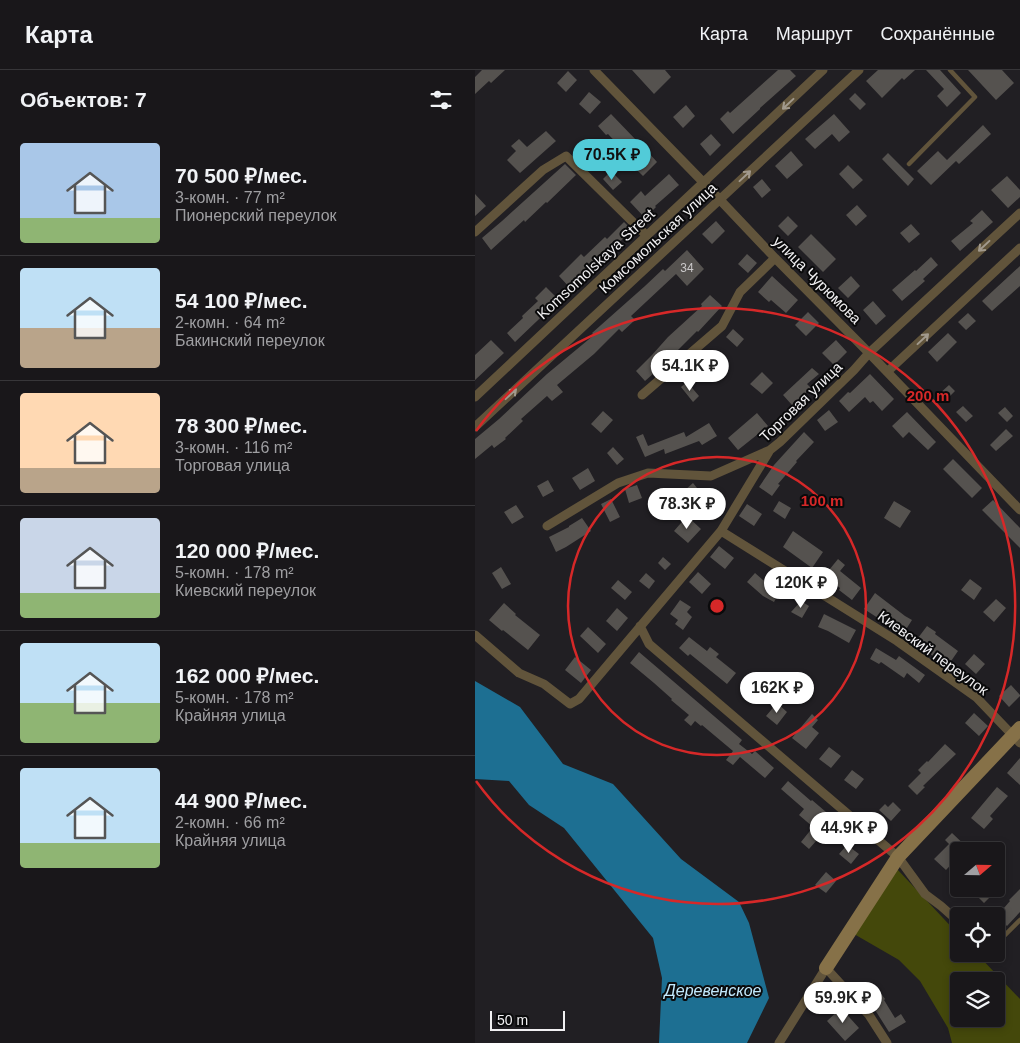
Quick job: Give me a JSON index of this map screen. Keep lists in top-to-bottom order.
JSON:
{
  "streets": {
    "street": [
      "Комсомольская улица",
      "Komsomolskaya Street",
      "улица Чурюмова",
      "Торговая улица",
      "Киевский переулок"
    ]
  },
  "crossings": [
    ["Комсомольская улица", "улица Чурюмова"],
    ["Komsomolskaya Street", "улица Чурюмова"],
    ["улица Чурюмова", "Торговая улица"],
    ["Торговая улица", "Киевский переулок"]
  ],
  "one_way": ["Комсомольская улица"],
  "water": ["Деревенское"],
  "house_numbers": ["34"],
  "scale_bar": "50 m",
  "north": "right",
  "page": {
    "header": "Карта",
    "nav": ["Карта", "Маршрут", "Сохранённые"],
    "heading": "Объектов: 7",
    "list": [
      {
        "name": "70 500 ₽/мес.",
        "note": "3-комн. · 77 m² · Пионерский переулок"
      },
      {
        "name": "54 100 ₽/мес.",
        "note": "2-комн. · 64 m² · Бакинский переулок"
      },
      {
        "name": "78 300 ₽/мес.",
        "note": "3-комн. · 116 m² · Торговая улица"
      },
      {
        "name": "120 000 ₽/мес.",
        "note": "5-комн. · 178 m² · Киевский переулок"
      },
      {
        "name": "162 000 ₽/мес.",
        "note": "5-комн. · 178 m² · Крайняя улица"
      },
      {
        "name": "44 900 ₽/мес.",
        "note": "2-комн. · 66 m² · Крайняя улица"
      }
    ],
    "price": [
      "70.5K ₽",
      "54.1K ₽",
      "78.3K ₽",
      "120K ₽",
      "162K ₽",
      "44.9K ₽",
      "59.9K ₽"
    ],
    "scale": "50 m"
  },
  "rings": ["200 m", "100 m"]
}
